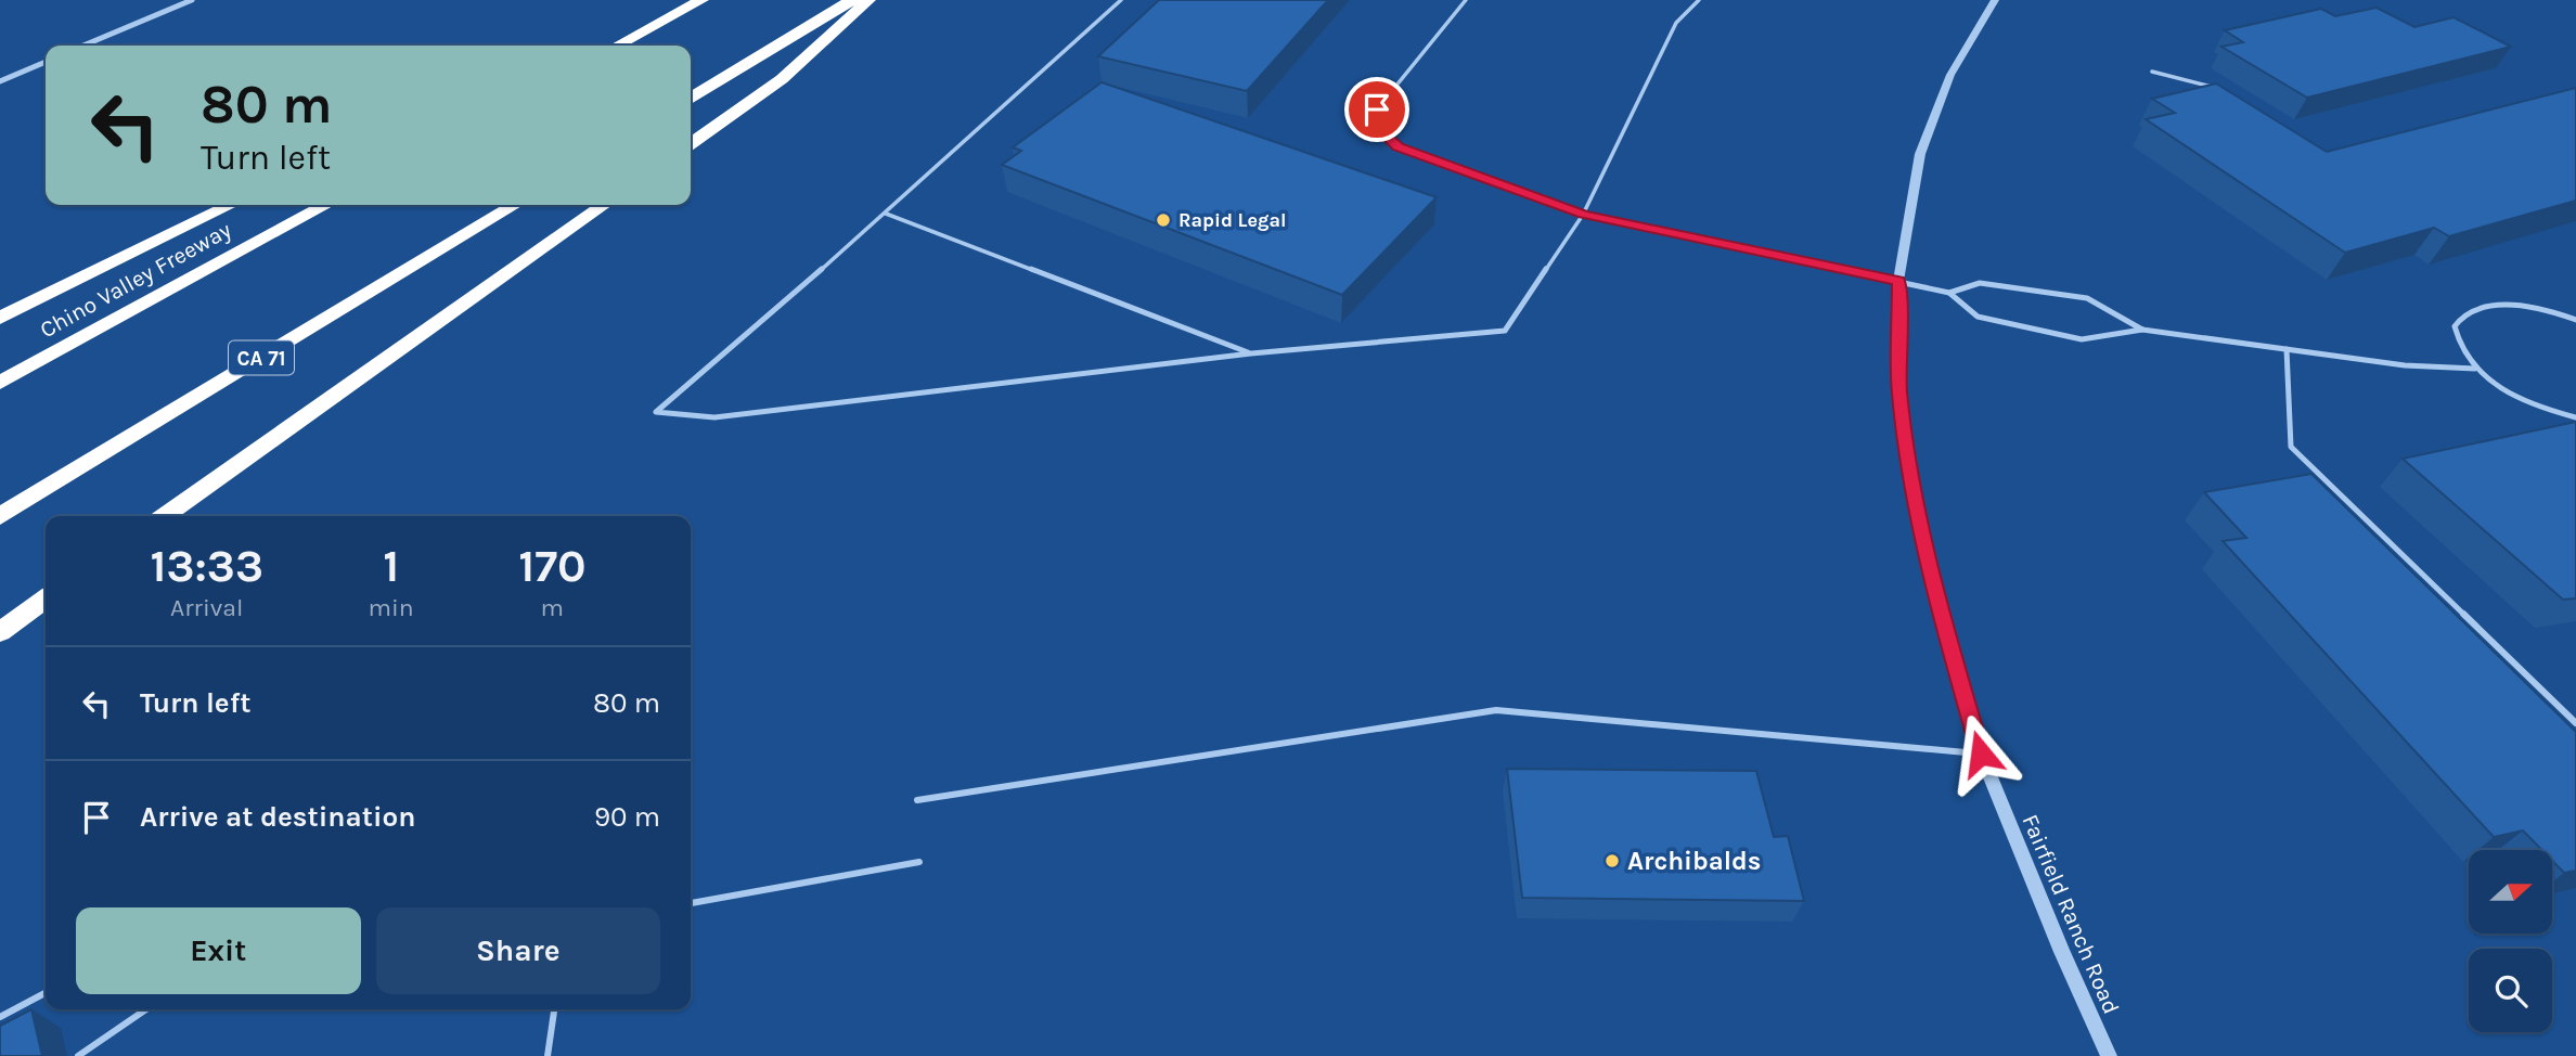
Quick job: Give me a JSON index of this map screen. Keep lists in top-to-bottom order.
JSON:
{
  "streets": {
    "highway": ["Chino Valley Freeway", "CA 71"],
    "street": ["Fairfield Ranch Road"]
  },
  "places": ["Rapid Legal", "Archibalds"],
  "north": "right",
  "page": {
    "turn": ["80 m", "Turn left"],
    "eta": [
      "13:33",
      "Arrival",
      "1",
      "min",
      "170",
      "m"
    ],
    "list": [
      {
        "name": "Turn left",
        "value": "80 m"
      },
      {
        "name": "Arrive at destination",
        "value": "90 m"
      }
    ],
    "buttons": ["Exit", "Share"]
  }
}
